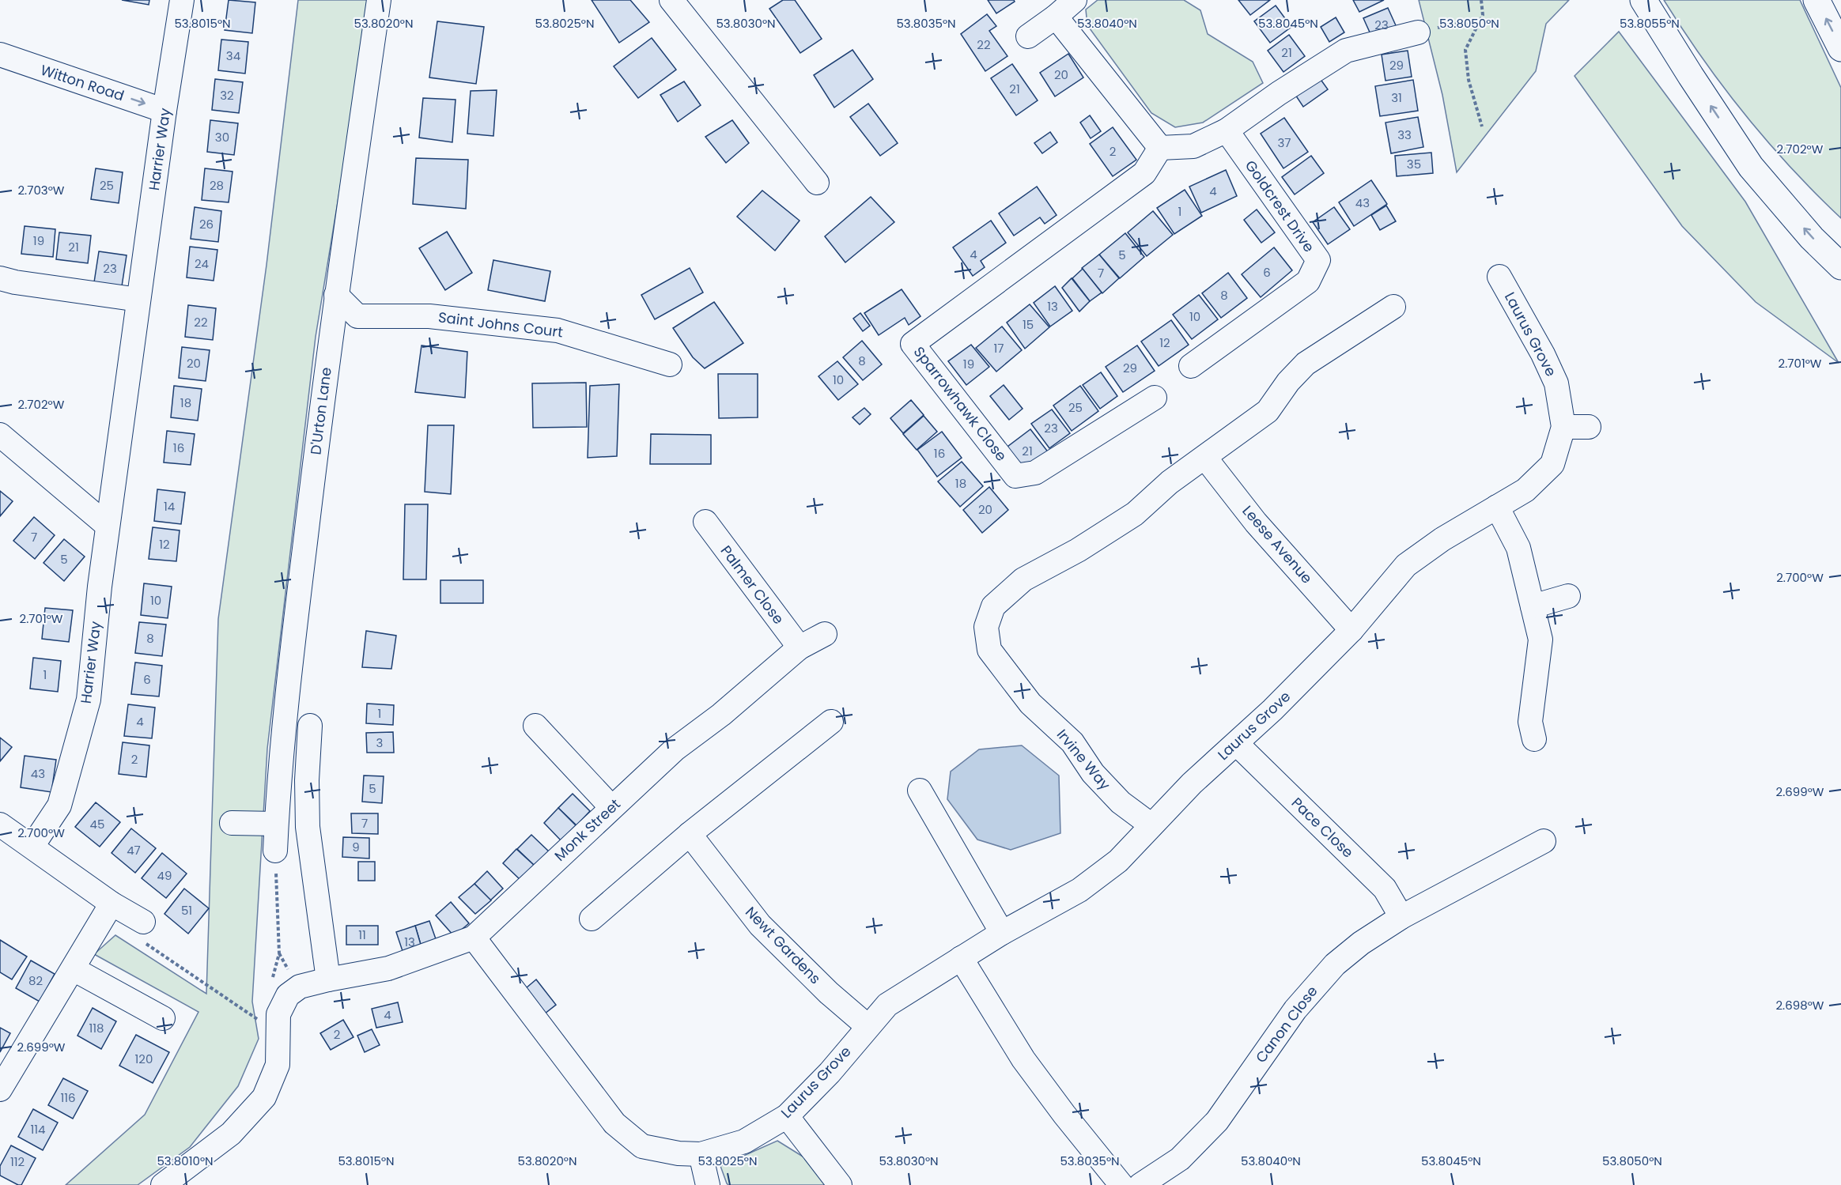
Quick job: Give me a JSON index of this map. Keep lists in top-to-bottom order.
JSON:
{
  "streets": {
    "street": [
      "Witton Road",
      "Harrier Way",
      "Goldcrest Drive",
      "Saint Johns Court",
      "Laurus Grove",
      "Sparrowhawk Close",
      "D'Urton Lane",
      "Leese Avenue",
      "Palmer Close",
      "Irvine Way",
      "Pace Close",
      "Monk Street",
      "Newt Gardens",
      "Canon Close"
    ]
  },
  "crossings": [
    ["Witton Road", "Harrier Way"],
    ["Saint Johns Court", "D'Urton Lane"],
    ["Laurus Grove", "Leese Avenue"],
    ["Laurus Grove", "Irvine Way"],
    ["Laurus Grove", "Pace Close"],
    ["Laurus Grove", "Monk Street"],
    ["Laurus Grove", "Newt Gardens"],
    ["Leese Avenue", "Irvine Way"],
    ["Palmer Close", "Monk Street"],
    ["Pace Close", "Canon Close"]
  ],
  "house_numbers": [
    "23",
    "22",
    "21",
    "34",
    "29",
    "20",
    "21",
    "32",
    "31",
    "33",
    "30",
    "37",
    "2",
    "35",
    "25",
    "28",
    "4",
    "43",
    "1",
    "26",
    "19",
    "21",
    "4",
    "5",
    "24",
    "23",
    "6",
    "7",
    "8",
    "13",
    "10",
    "22",
    "15",
    "12",
    "17",
    "8",
    "20",
    "19",
    "29",
    "10",
    "18",
    "25",
    "23",
    "16",
    "21",
    "16",
    "18",
    "14",
    "20",
    "7",
    "12",
    "5",
    "10",
    "8",
    "1",
    "6",
    "1",
    "4",
    "3",
    "2",
    "43",
    "5",
    "7",
    "45",
    "9",
    "47",
    "49",
    "51",
    "11",
    "13",
    "82",
    "4",
    "118",
    "2",
    "120",
    "116",
    "114",
    "112"
  ],
  "coordinates": [
    "53.8015°N",
    "53.8020°N",
    "53.8025°N",
    "53.8030°N",
    "53.8035°N",
    "53.8040°N",
    "53.8045°N",
    "53.8050°N",
    "53.8055°N",
    "2.702°W",
    "2.703°W",
    "2.701°W",
    "2.700°W",
    "2.699°W",
    "2.698°W",
    "53.8010°N"
  ]
}
